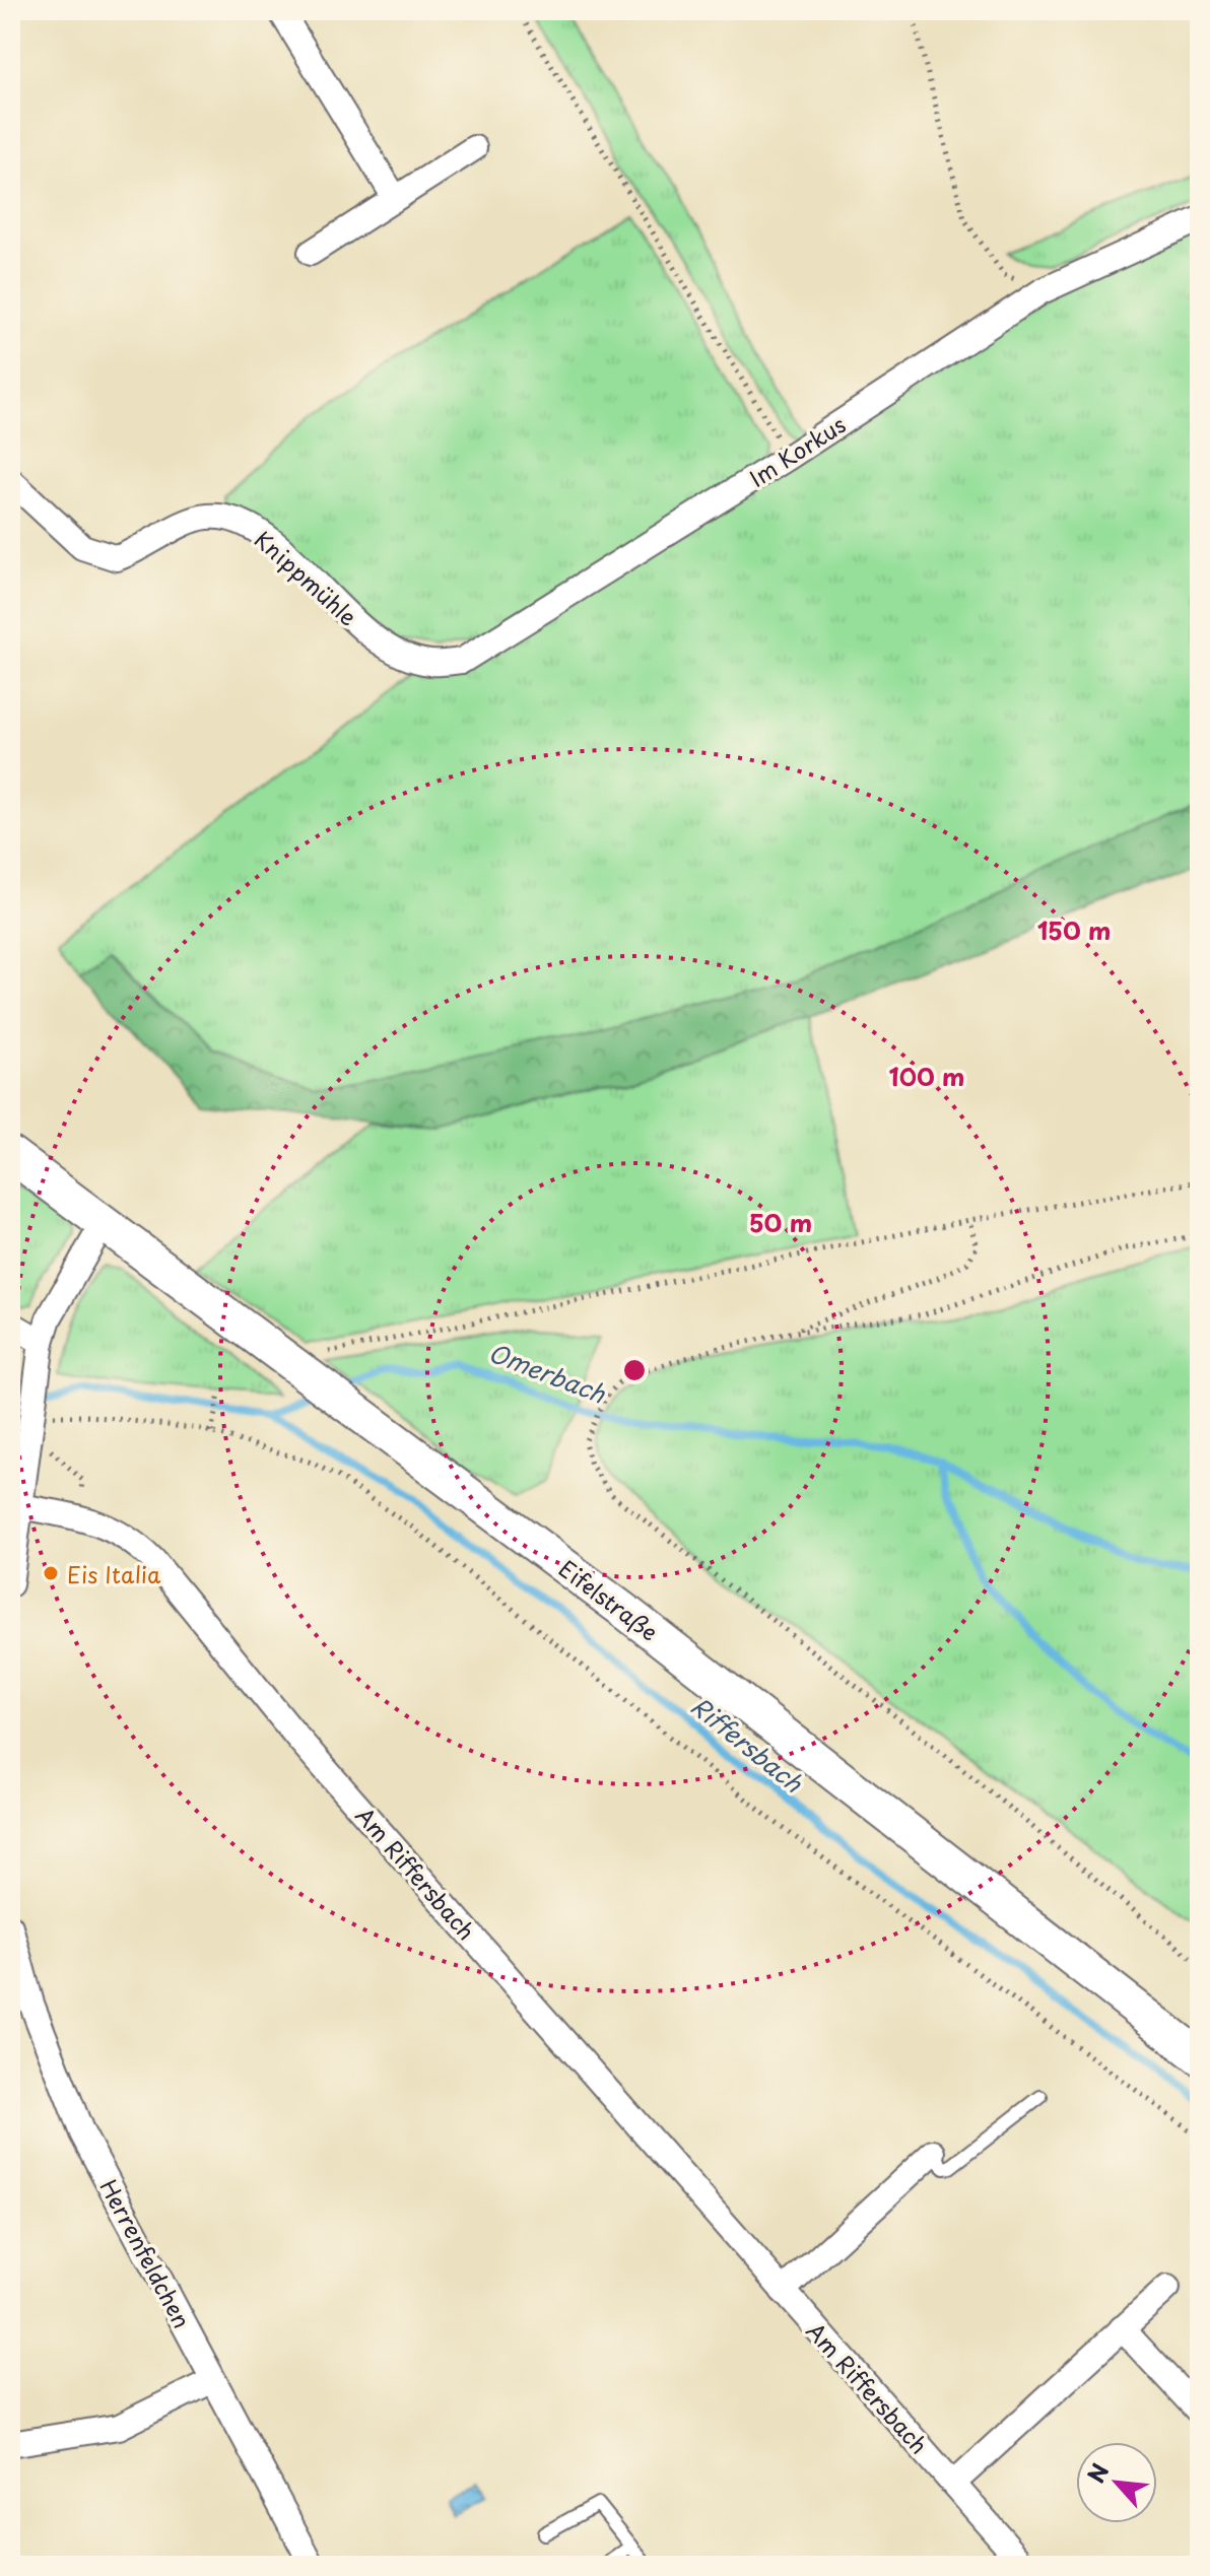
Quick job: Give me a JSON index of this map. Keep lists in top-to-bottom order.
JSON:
{
  "streets": {
    "main road": ["Eifelstraße"],
    "street": [
      "Im Korkus",
      "Knippmühle",
      "Am Riffersbach",
      "Herrenfeldchen"
    ]
  },
  "crossings": [
    ["Im Korkus", "Knippmühle"]
  ],
  "water": ["Omerbach", "Riffersbach"],
  "places": ["Eis Italia"],
  "north": "top left",
  "rings": ["150 m", "100 m", "50 m"]
}
